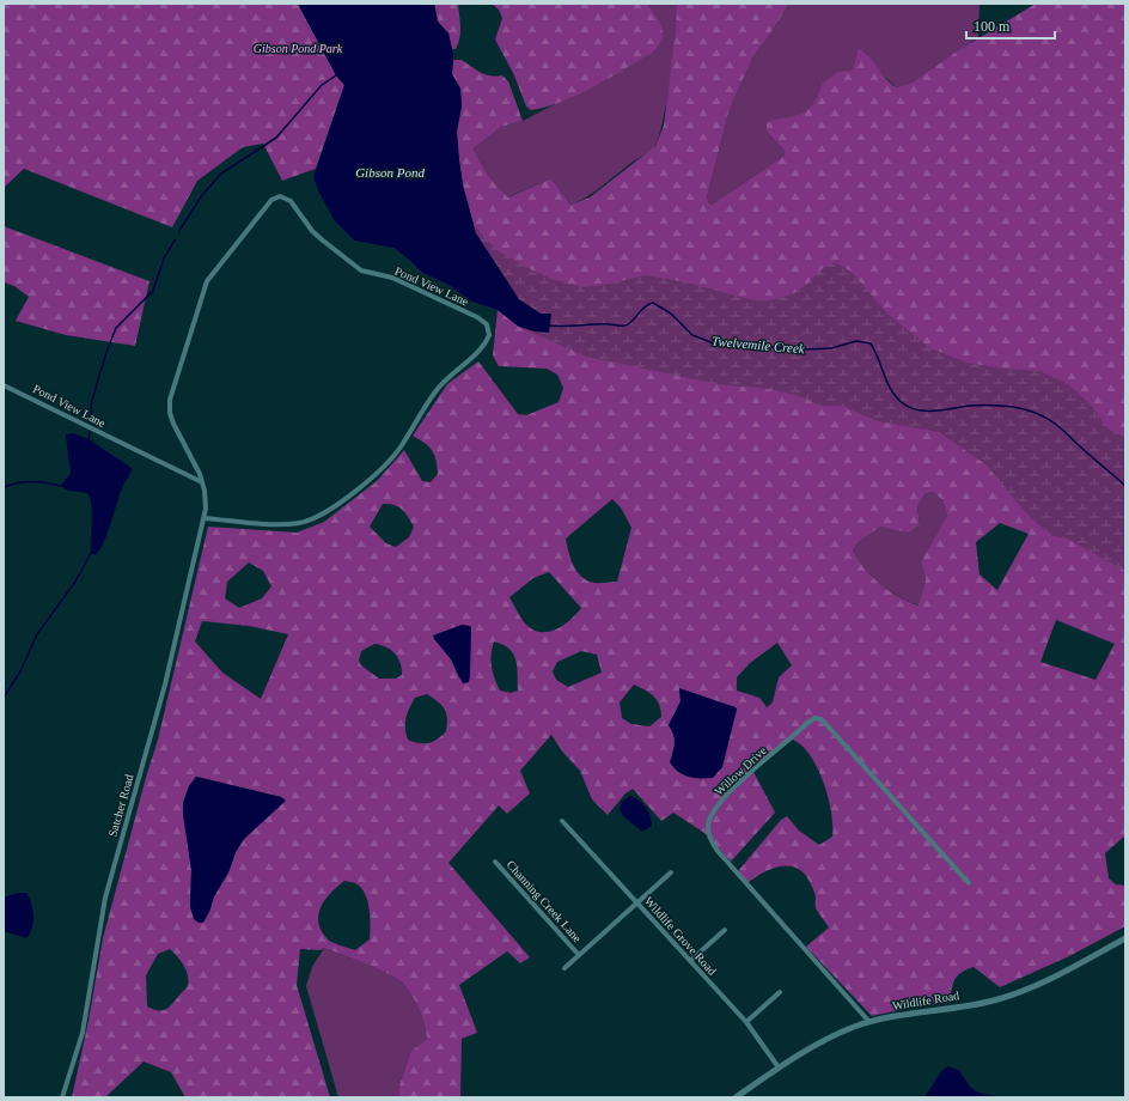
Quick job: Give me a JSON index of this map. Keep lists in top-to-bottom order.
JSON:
{
  "streets": {
    "street": [
      "Pond View Lane",
      "Willow Drive",
      "Satcher Road",
      "Channing Creek Lane",
      "Wildlife Grove Road",
      "Wildlife Road"
    ]
  },
  "crossings": [
    ["Pond View Lane", "Satcher Road"],
    ["Willow Drive", "Wildlife Road"],
    ["Wildlife Grove Road", "Wildlife Road"]
  ],
  "water": ["Gibson Pond", "Twelvemile Creek"],
  "parks": ["Gibson Pond Park"],
  "scale_bar": "100 m"
}
